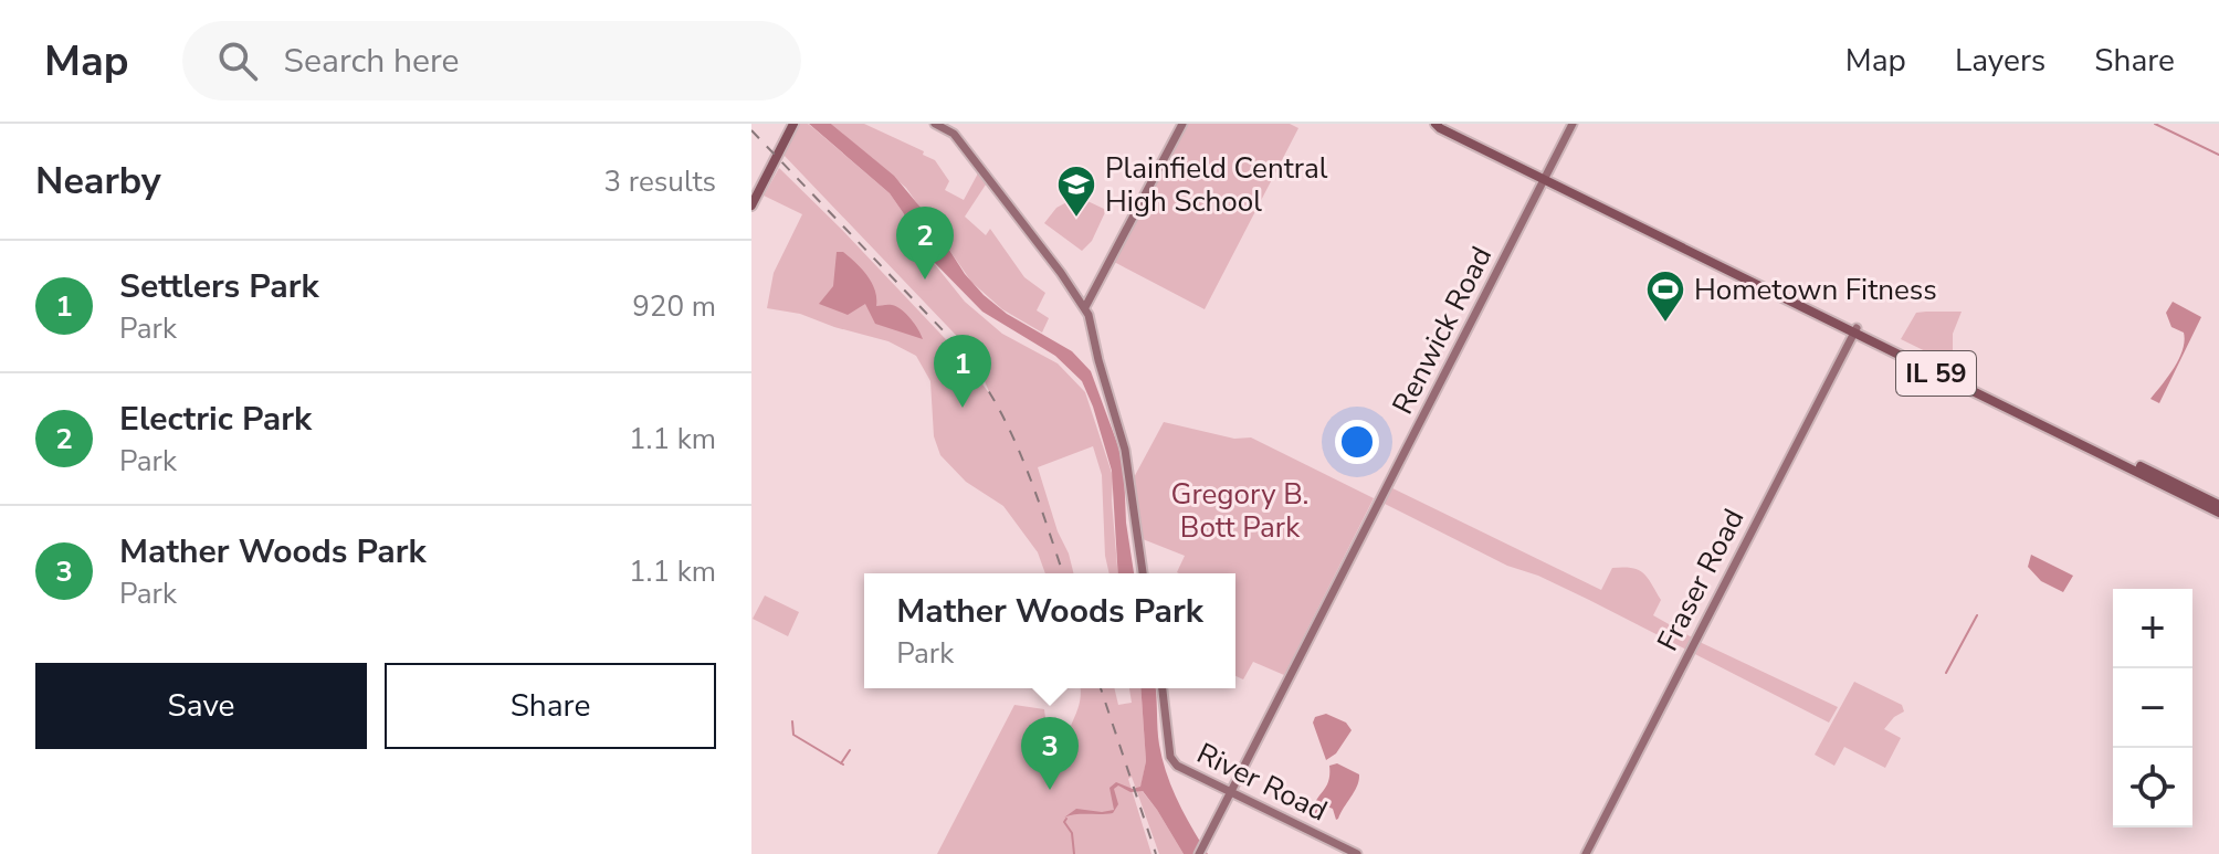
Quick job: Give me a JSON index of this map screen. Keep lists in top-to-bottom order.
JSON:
{
  "streets": {
    "main road": ["IL 59"],
    "street": ["Renwick Road", "Fraser Road", "River Road"]
  },
  "crossings": [
    ["Renwick Road", "IL 59"],
    ["Renwick Road", "River Road"],
    ["IL 59", "Fraser Road"]
  ],
  "parks": ["Gregory B. Bott Park"],
  "places": {
    "school or university": ["Plainfield Central High School"],
    "sports": ["Hometown Fitness"]
  },
  "page": {
    "header": "Map",
    "search": "Search here",
    "nav": ["Map", "Layers", "Share"],
    "heading": ["Nearby", "3 results"],
    "pins": ["2", "1", "3"],
    "list": [
      {
        "mark": "1",
        "name": "Settlers Park",
        "note": "Park",
        "value": "920 m"
      },
      {
        "mark": "2",
        "name": "Electric Park",
        "note": "Park",
        "value": "1.1 km"
      },
      {
        "mark": "3",
        "name": "Mather Woods Park",
        "note": "Park",
        "value": "1.1 km"
      }
    ],
    "popup": ["Mather Woods Park", "Park"],
    "map_buttons": ["+", "−"],
    "buttons": ["Save", "Share"]
  }
}
